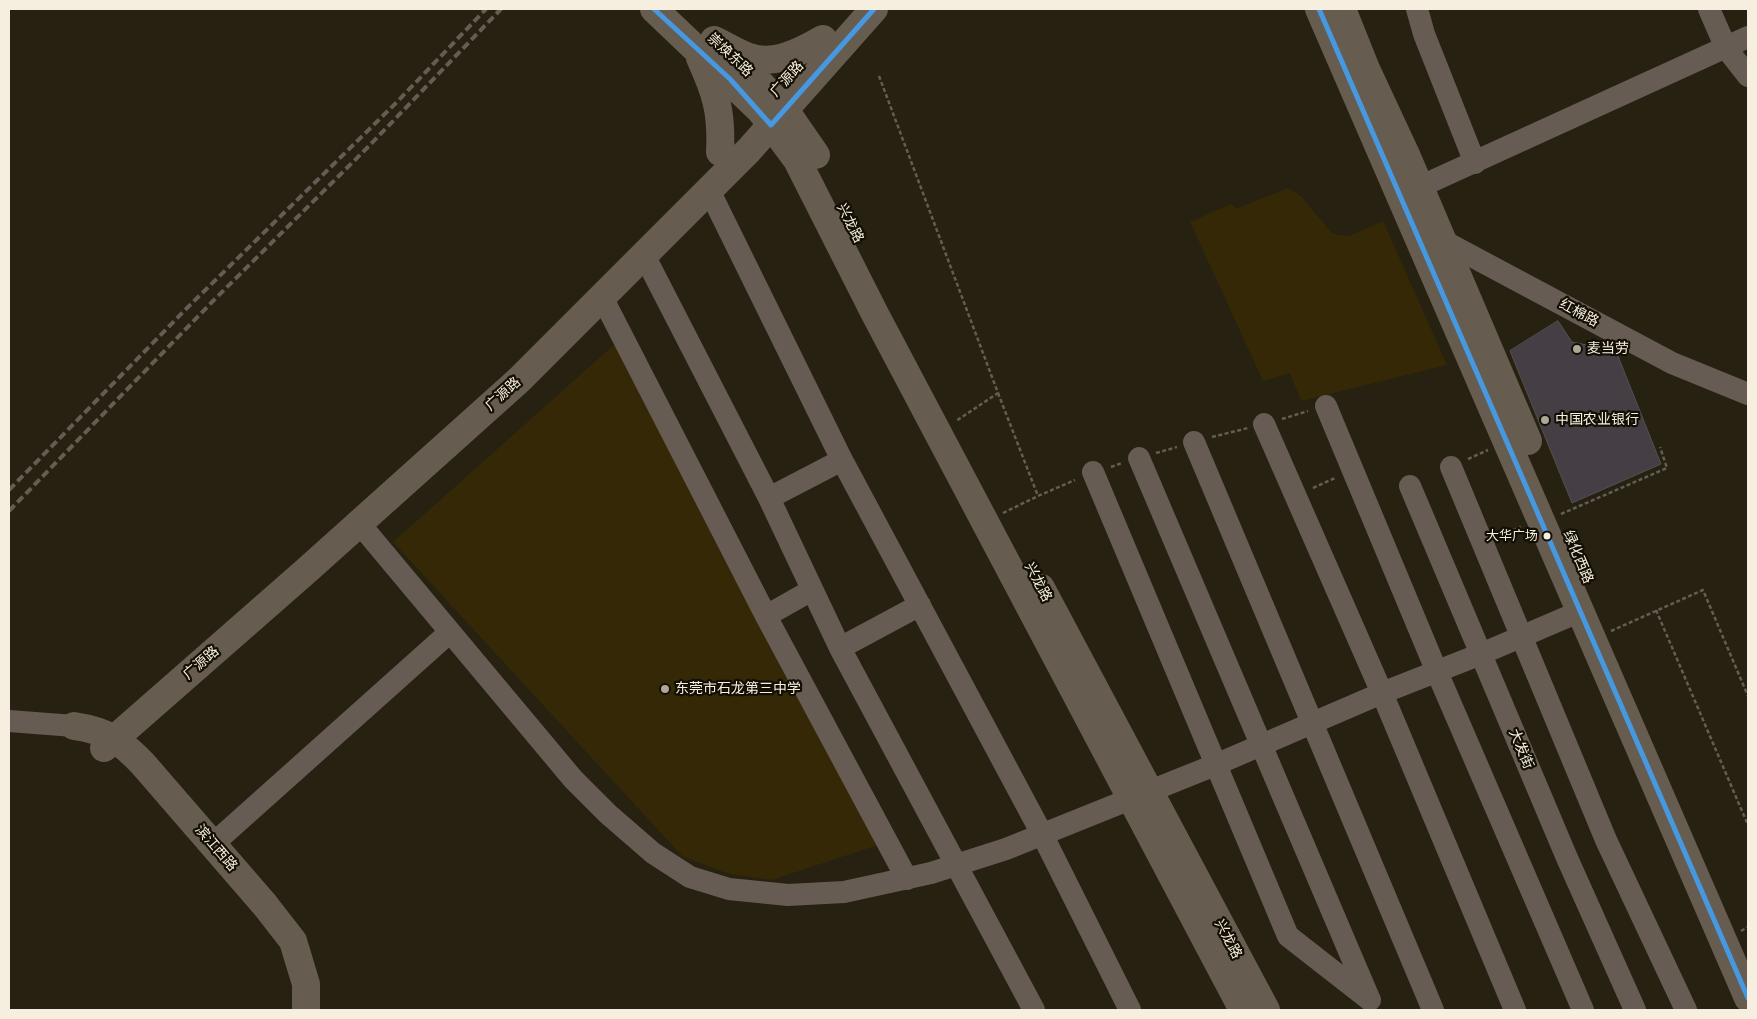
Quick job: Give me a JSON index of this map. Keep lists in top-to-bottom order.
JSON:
{
  "streets": {
    "main road": [
      "崇焕东路",
      "广源路",
      "兴龙路",
      "绿化西路",
      "滨江西路"
    ],
    "street": ["红棉路", "大发街"]
  },
  "crossings": [
    ["崇焕东路", "广源路"],
    ["崇焕东路", "兴龙路"],
    ["广源路", "滨江西路"],
    ["红棉路", "绿化西路"]
  ],
  "places": [
    "麦当劳",
    "中国农业银行",
    "大华广场",
    "东莞市石龙第三中学"
  ]
}
